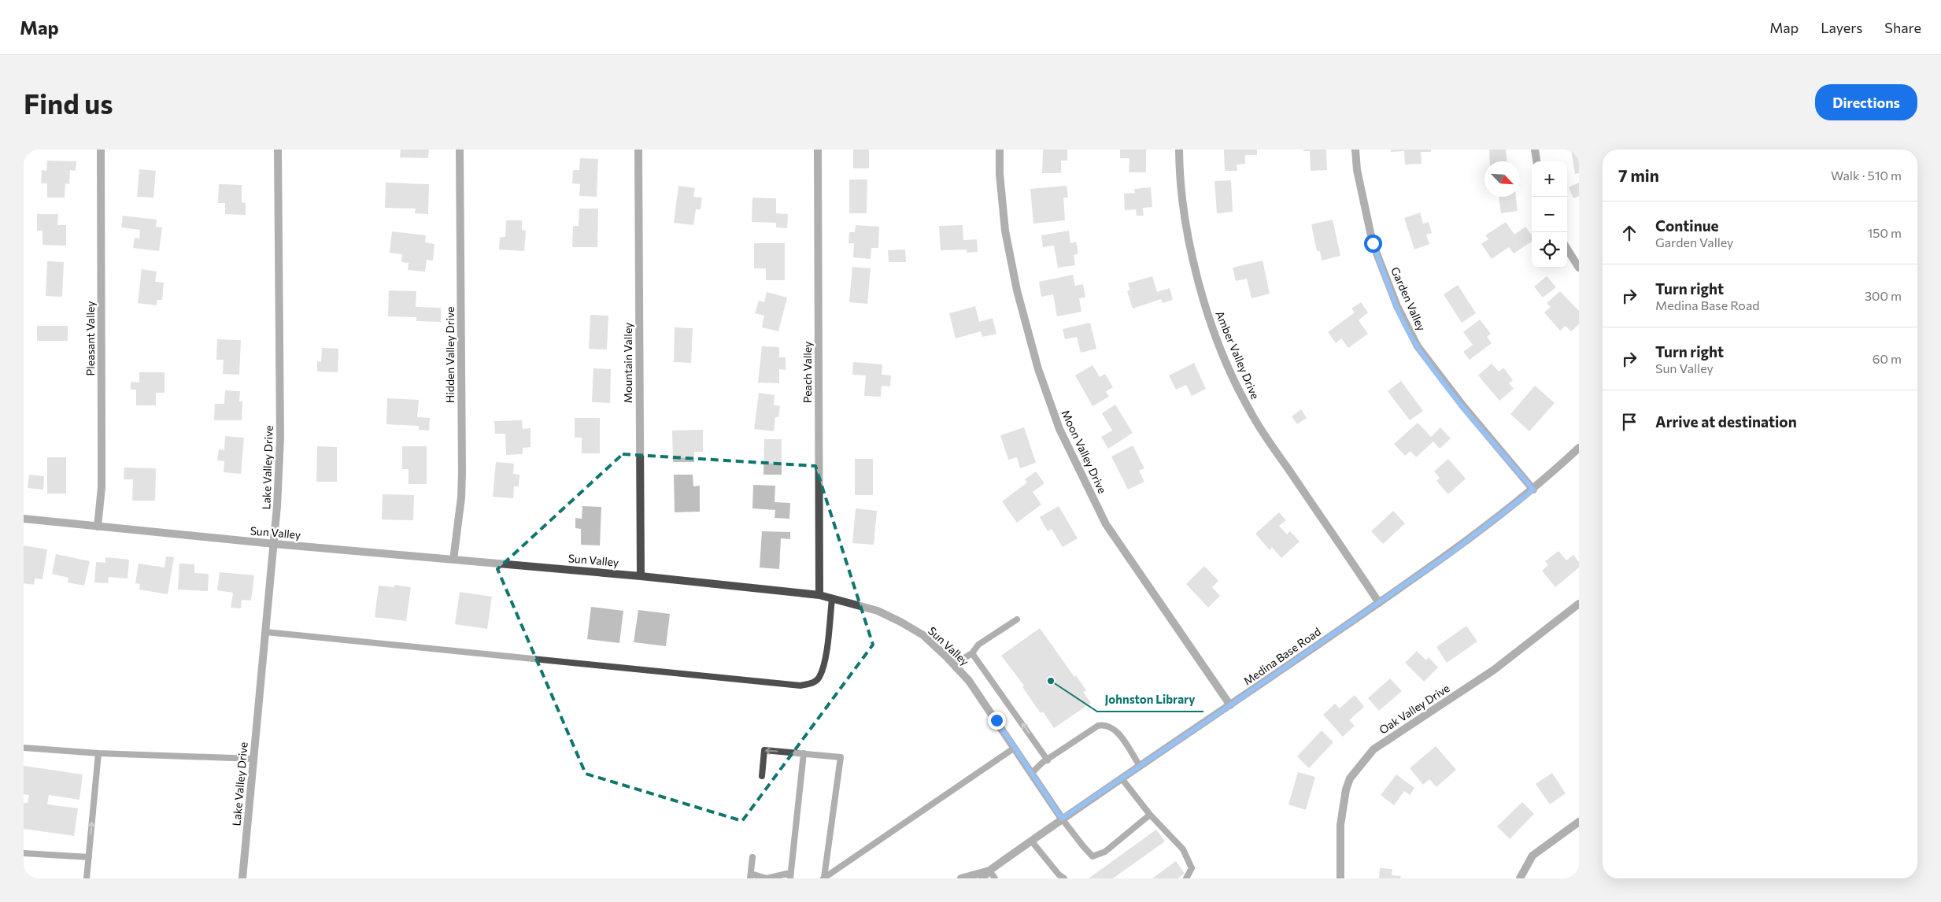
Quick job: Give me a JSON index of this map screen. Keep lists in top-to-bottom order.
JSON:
{
  "streets": {
    "street": [
      "Garden Valley",
      "Pleasant Valley",
      "Hidden Valley Drive",
      "Amber Valley Drive",
      "Mountain Valley",
      "Peach Valley",
      "Moon Valley Drive",
      "Lake Valley Drive",
      "Sun Valley",
      "Medina Base Road",
      "Oak Valley Drive"
    ]
  },
  "crossings": [
    ["Garden Valley", "Medina Base Road"],
    ["Pleasant Valley", "Sun Valley"],
    ["Hidden Valley Drive", "Sun Valley"],
    ["Amber Valley Drive", "Medina Base Road"],
    ["Mountain Valley", "Sun Valley"],
    ["Peach Valley", "Sun Valley"],
    ["Moon Valley Drive", "Medina Base Road"],
    ["Lake Valley Drive", "Sun Valley"],
    ["Sun Valley", "Medina Base Road"]
  ],
  "places": ["Johnston Library"],
  "north": "bottom right",
  "page": {
    "header": "Map",
    "nav": ["Map", "Layers", "Share"],
    "buttons": "Directions",
    "title": "Find us",
    "heading": ["7 min", "Walk · 510 m"],
    "map_buttons": ["+", "−"],
    "list": [
      ["Continue", "Garden Valley", "150 m"],
      ["Turn right", "Medina Base Road", "300 m"],
      ["Turn right", "Sun Valley", "60 m"],
      "Arrive at destination"
    ]
  }
}
